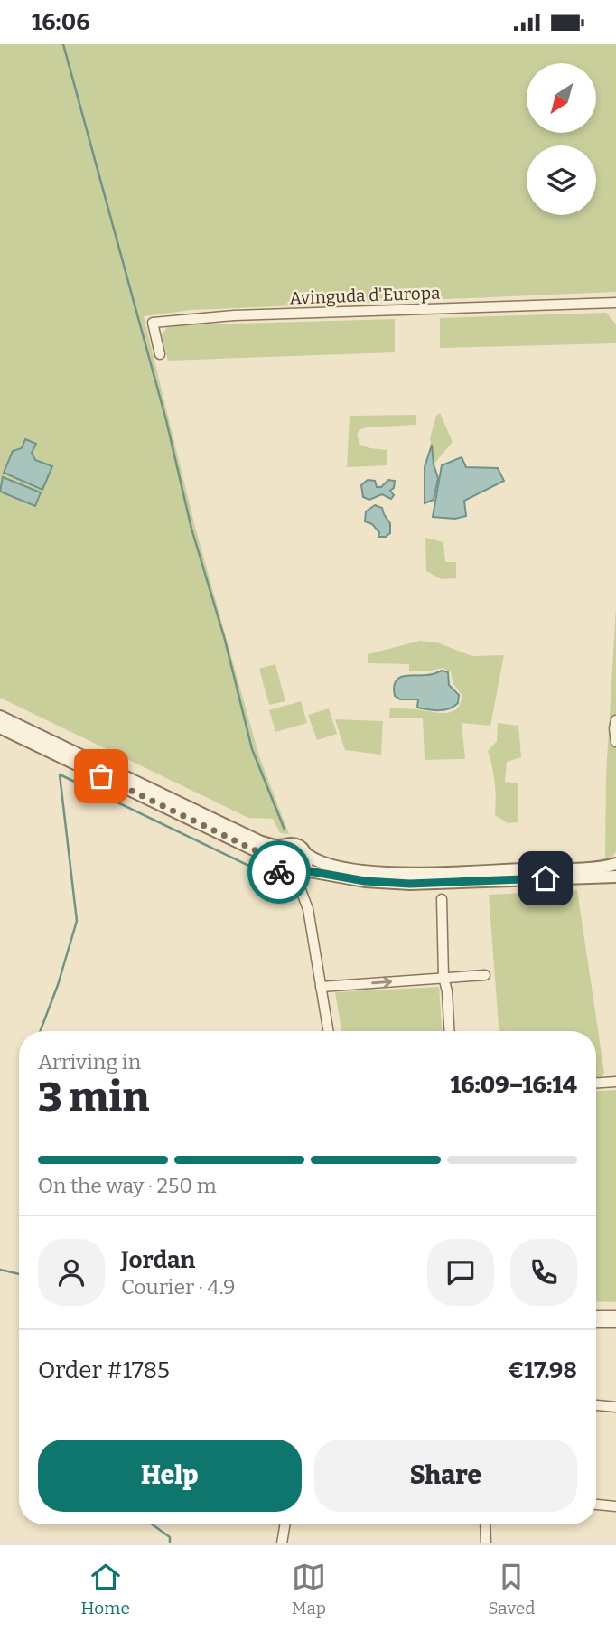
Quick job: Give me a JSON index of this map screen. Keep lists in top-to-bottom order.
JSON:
{
  "streets": {
    "street": ["Avinguda d'Europa"]
  },
  "north": "bottom left",
  "page": {
    "status": "16:06",
    "heading": ["3 min", "Arriving in", "16:09–16:14"],
    "panel": [
      "Jordan",
      "Courier · 4.9",
      "Order #1785",
      "€17.98"
    ],
    "bar": "On the way · 250 m",
    "buttons": ["Help", "Share"],
    "tabs": ["Home", "Map", "Saved"]
  }
}
